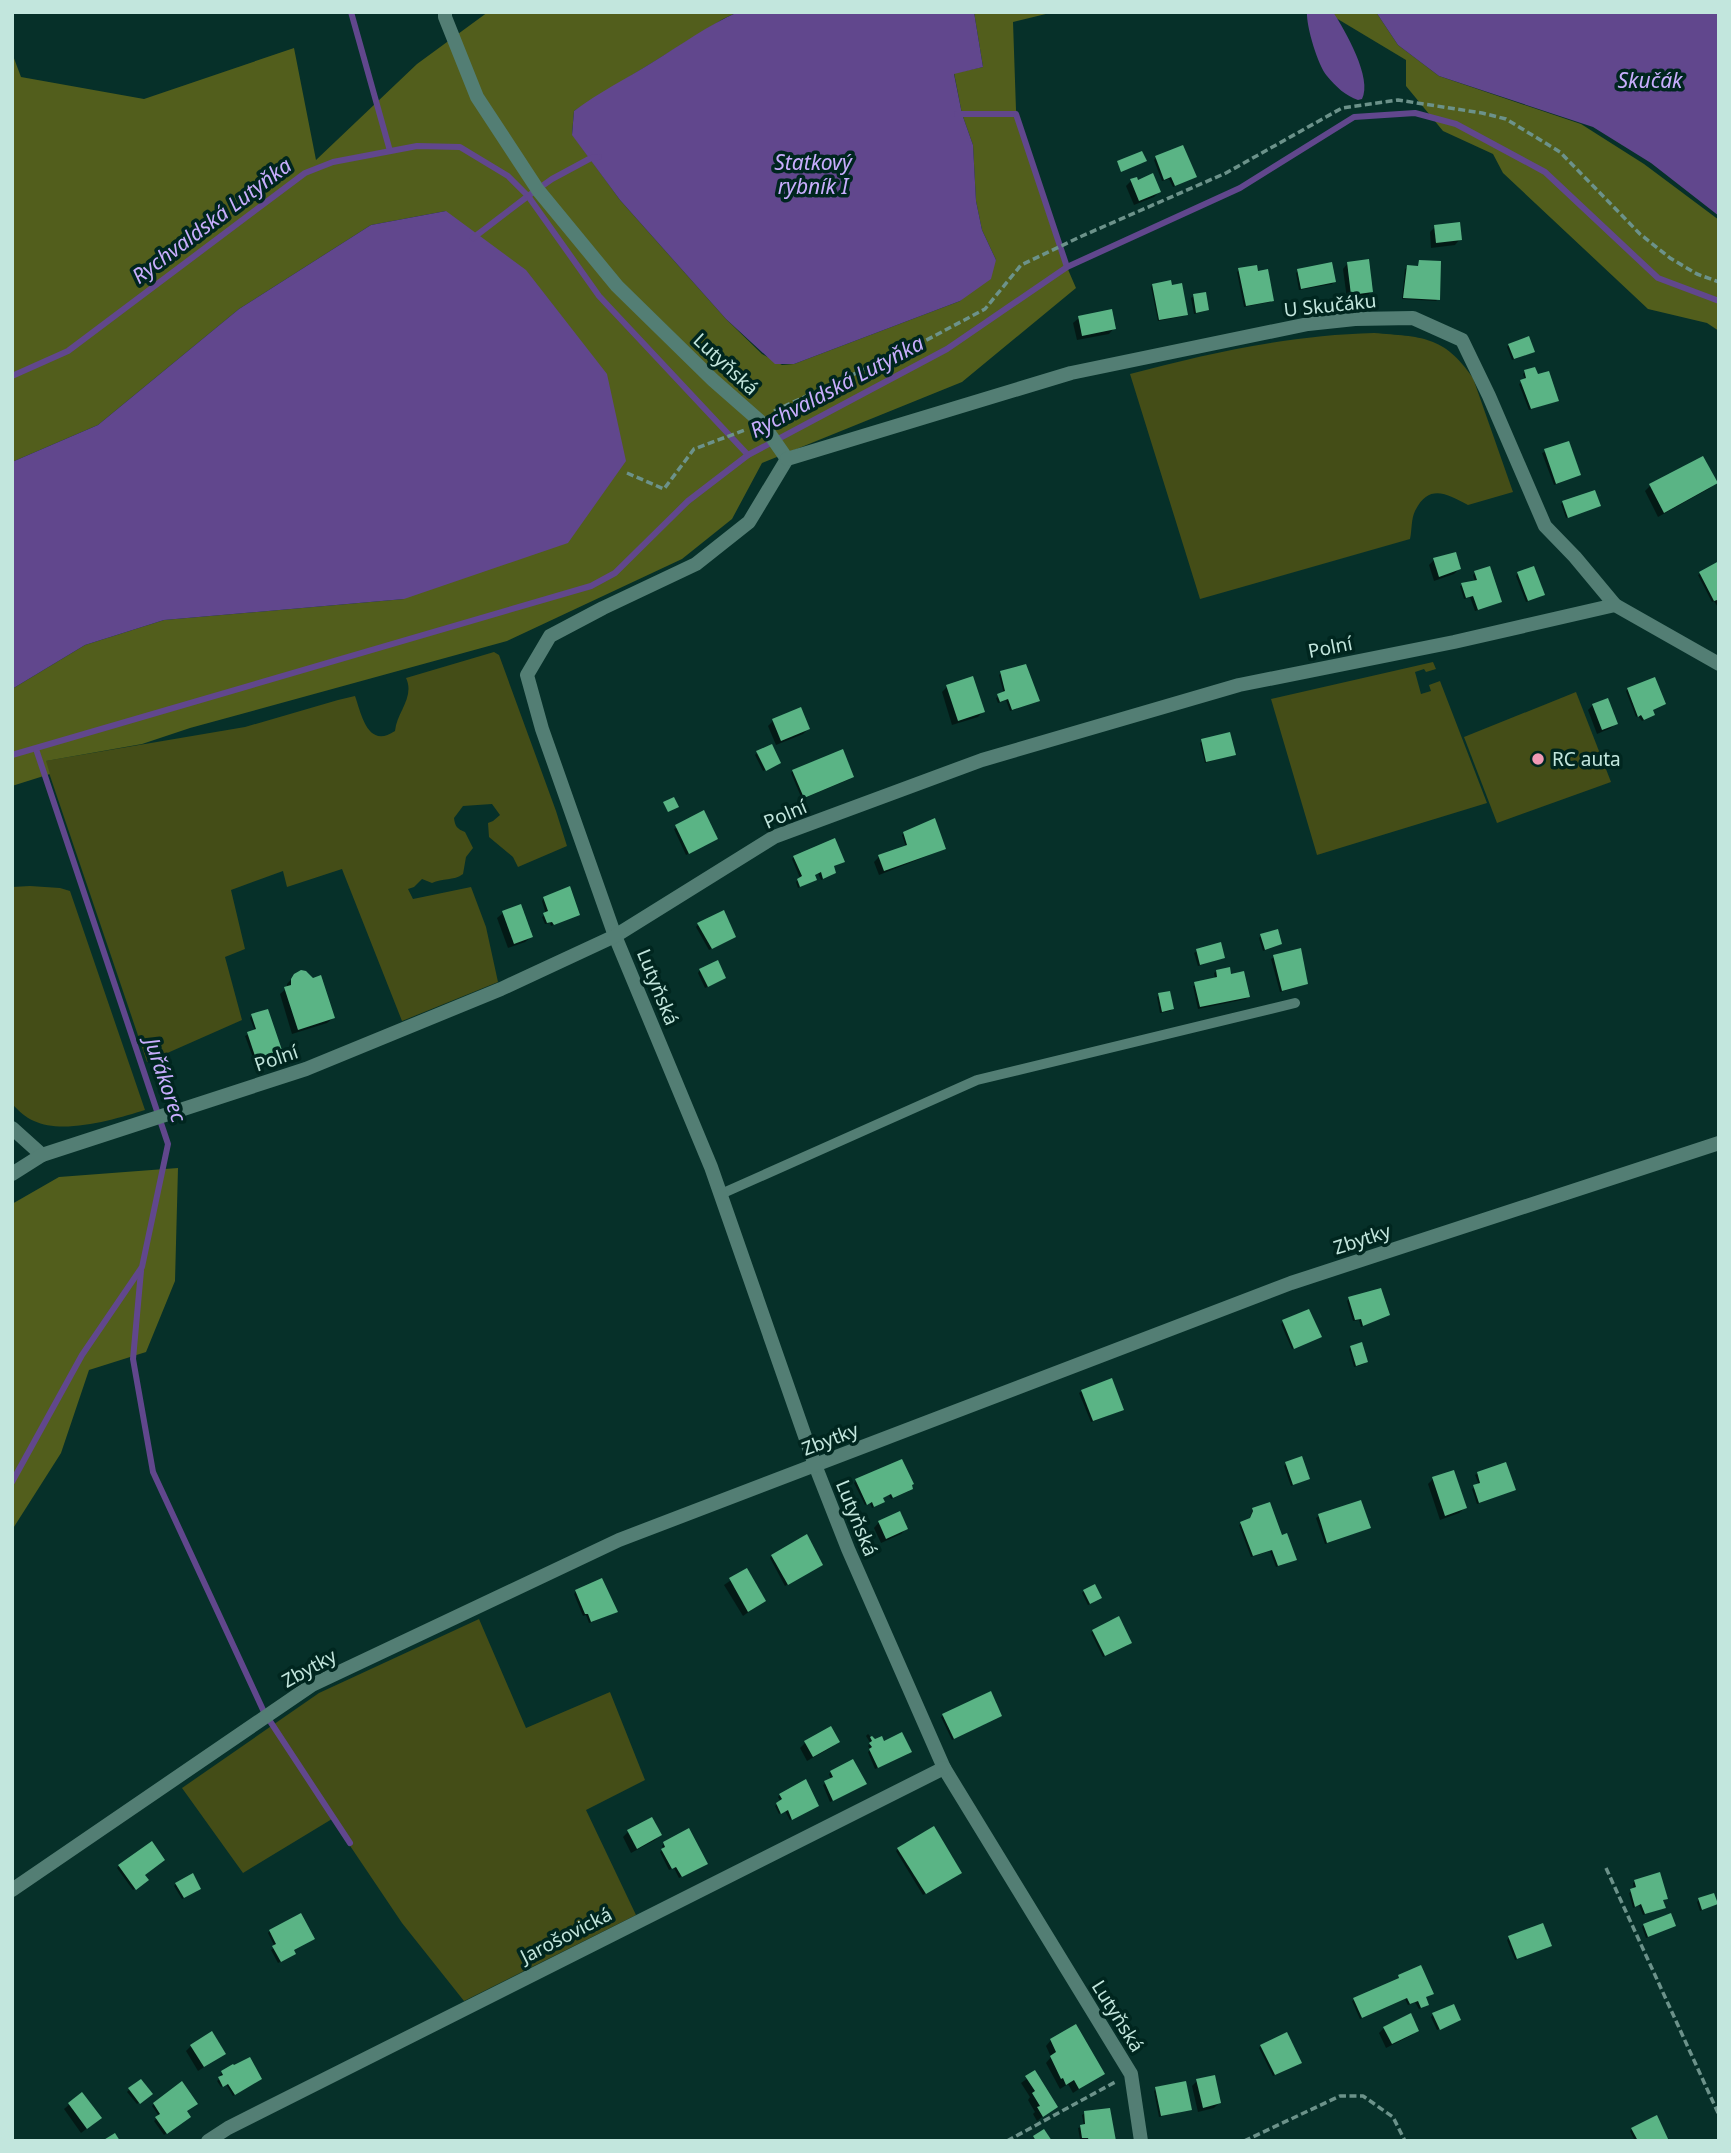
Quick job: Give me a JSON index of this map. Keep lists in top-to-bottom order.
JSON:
{
  "streets": {
    "street": [
      "U Skučáku",
      "Lutyňská",
      "Polní",
      "Zbytky",
      "Jarošovická"
    ]
  },
  "crossings": [
    ["U Skučáku", "Lutyňská"],
    ["U Skučáku", "Polní"],
    ["Lutyňská", "Polní"],
    ["Lutyňská", "Zbytky"],
    ["Lutyňská", "Jarošovická"]
  ],
  "water": [
    "Skučák",
    "Statkový rybník I",
    "Rychvaldská Lutyňka",
    "Juřákorec"
  ],
  "places": ["RC auta"]
}
